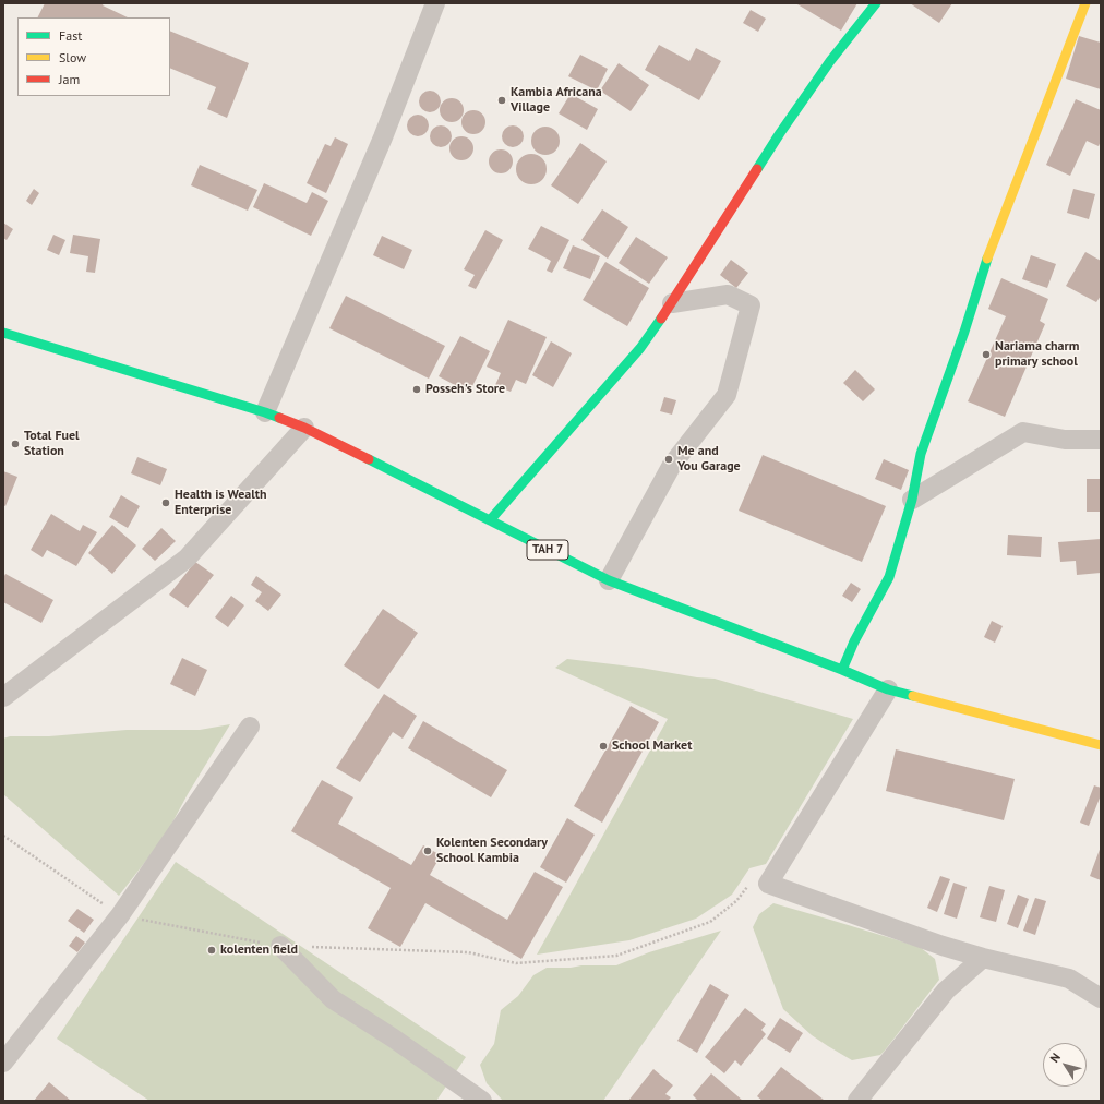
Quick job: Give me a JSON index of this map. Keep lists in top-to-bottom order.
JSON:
{
  "streets": {
    "main road": ["TAH 7"]
  },
  "places": [
    "Kambia Africana Village",
    "Nariama charm primary school",
    "Posseh's Store",
    "Total Fuel Station",
    "Me and You Garage",
    "Health is Wealth Enterprise",
    "School Market",
    "Kolenten Secondary School Kambia",
    "kolenten field"
  ],
  "legend": ["Fast", "Slow", "Jam"],
  "north": "top left"
}
